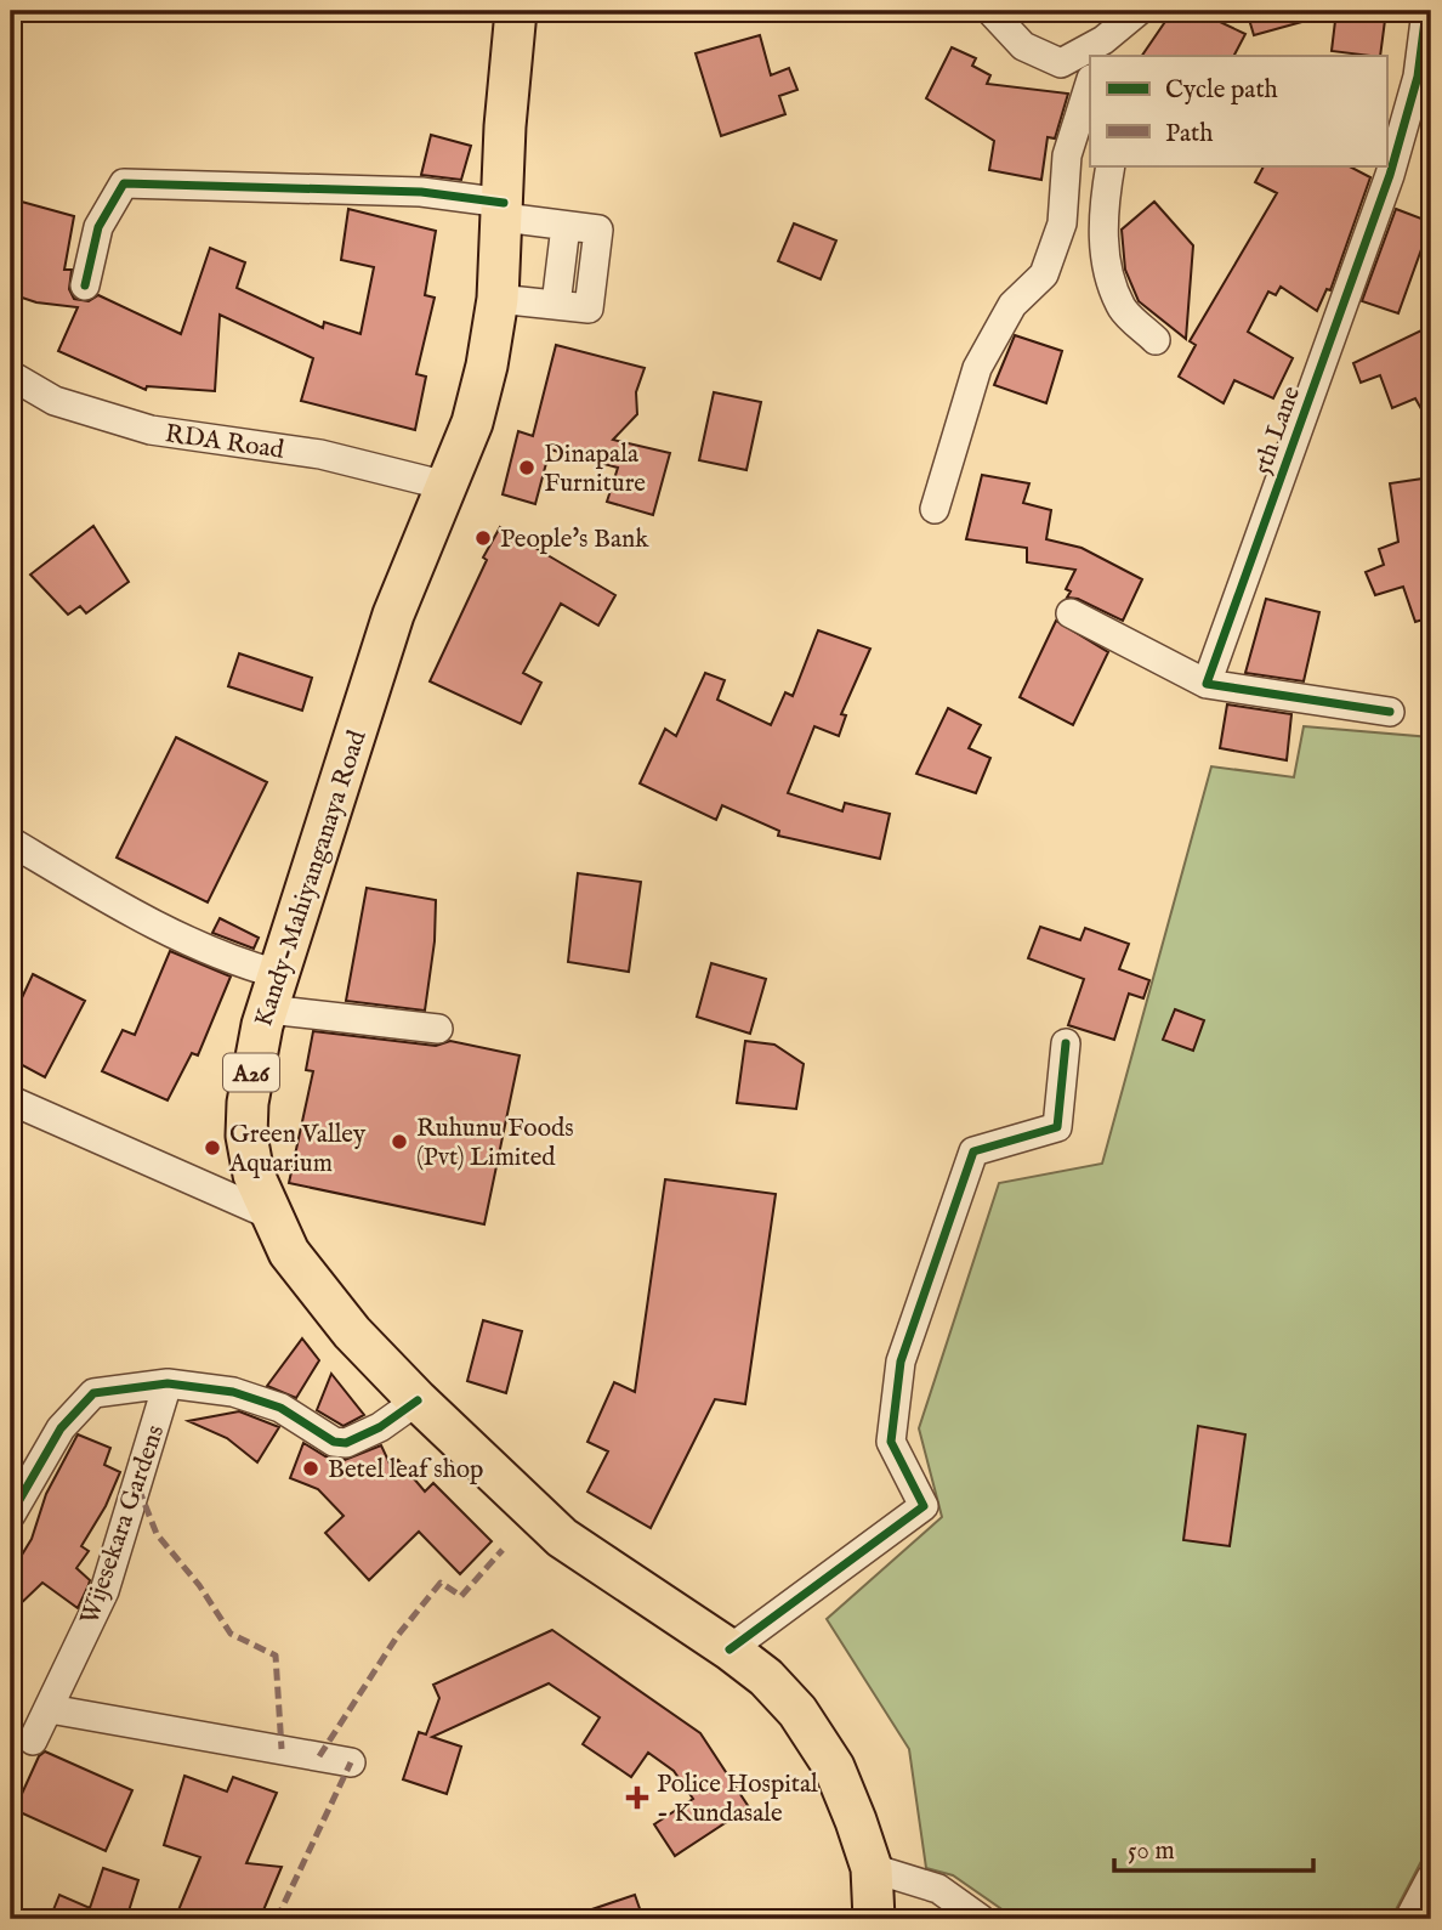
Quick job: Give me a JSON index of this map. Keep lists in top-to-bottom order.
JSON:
{
  "streets": {
    "highway": ["Kandy-Mahiyanganaya Road", "A26"],
    "street": ["5th Lane", "RDA Road", "Wijesekara Gardens"]
  },
  "crossings": [
    ["RDA Road", "Kandy-Mahiyanganaya Road"]
  ],
  "places": {
    "other": [
      "Dinapala Furniture",
      "People's Bank",
      "Ruhunu Foods (Pvt) Limited",
      "Green Valley Aquarium",
      "Betel leaf shop"
    ],
    "health": ["Police Hospital - Kundasale"]
  },
  "legend": ["Cycle path", "Path"],
  "scale_bar": "50 m"
}
